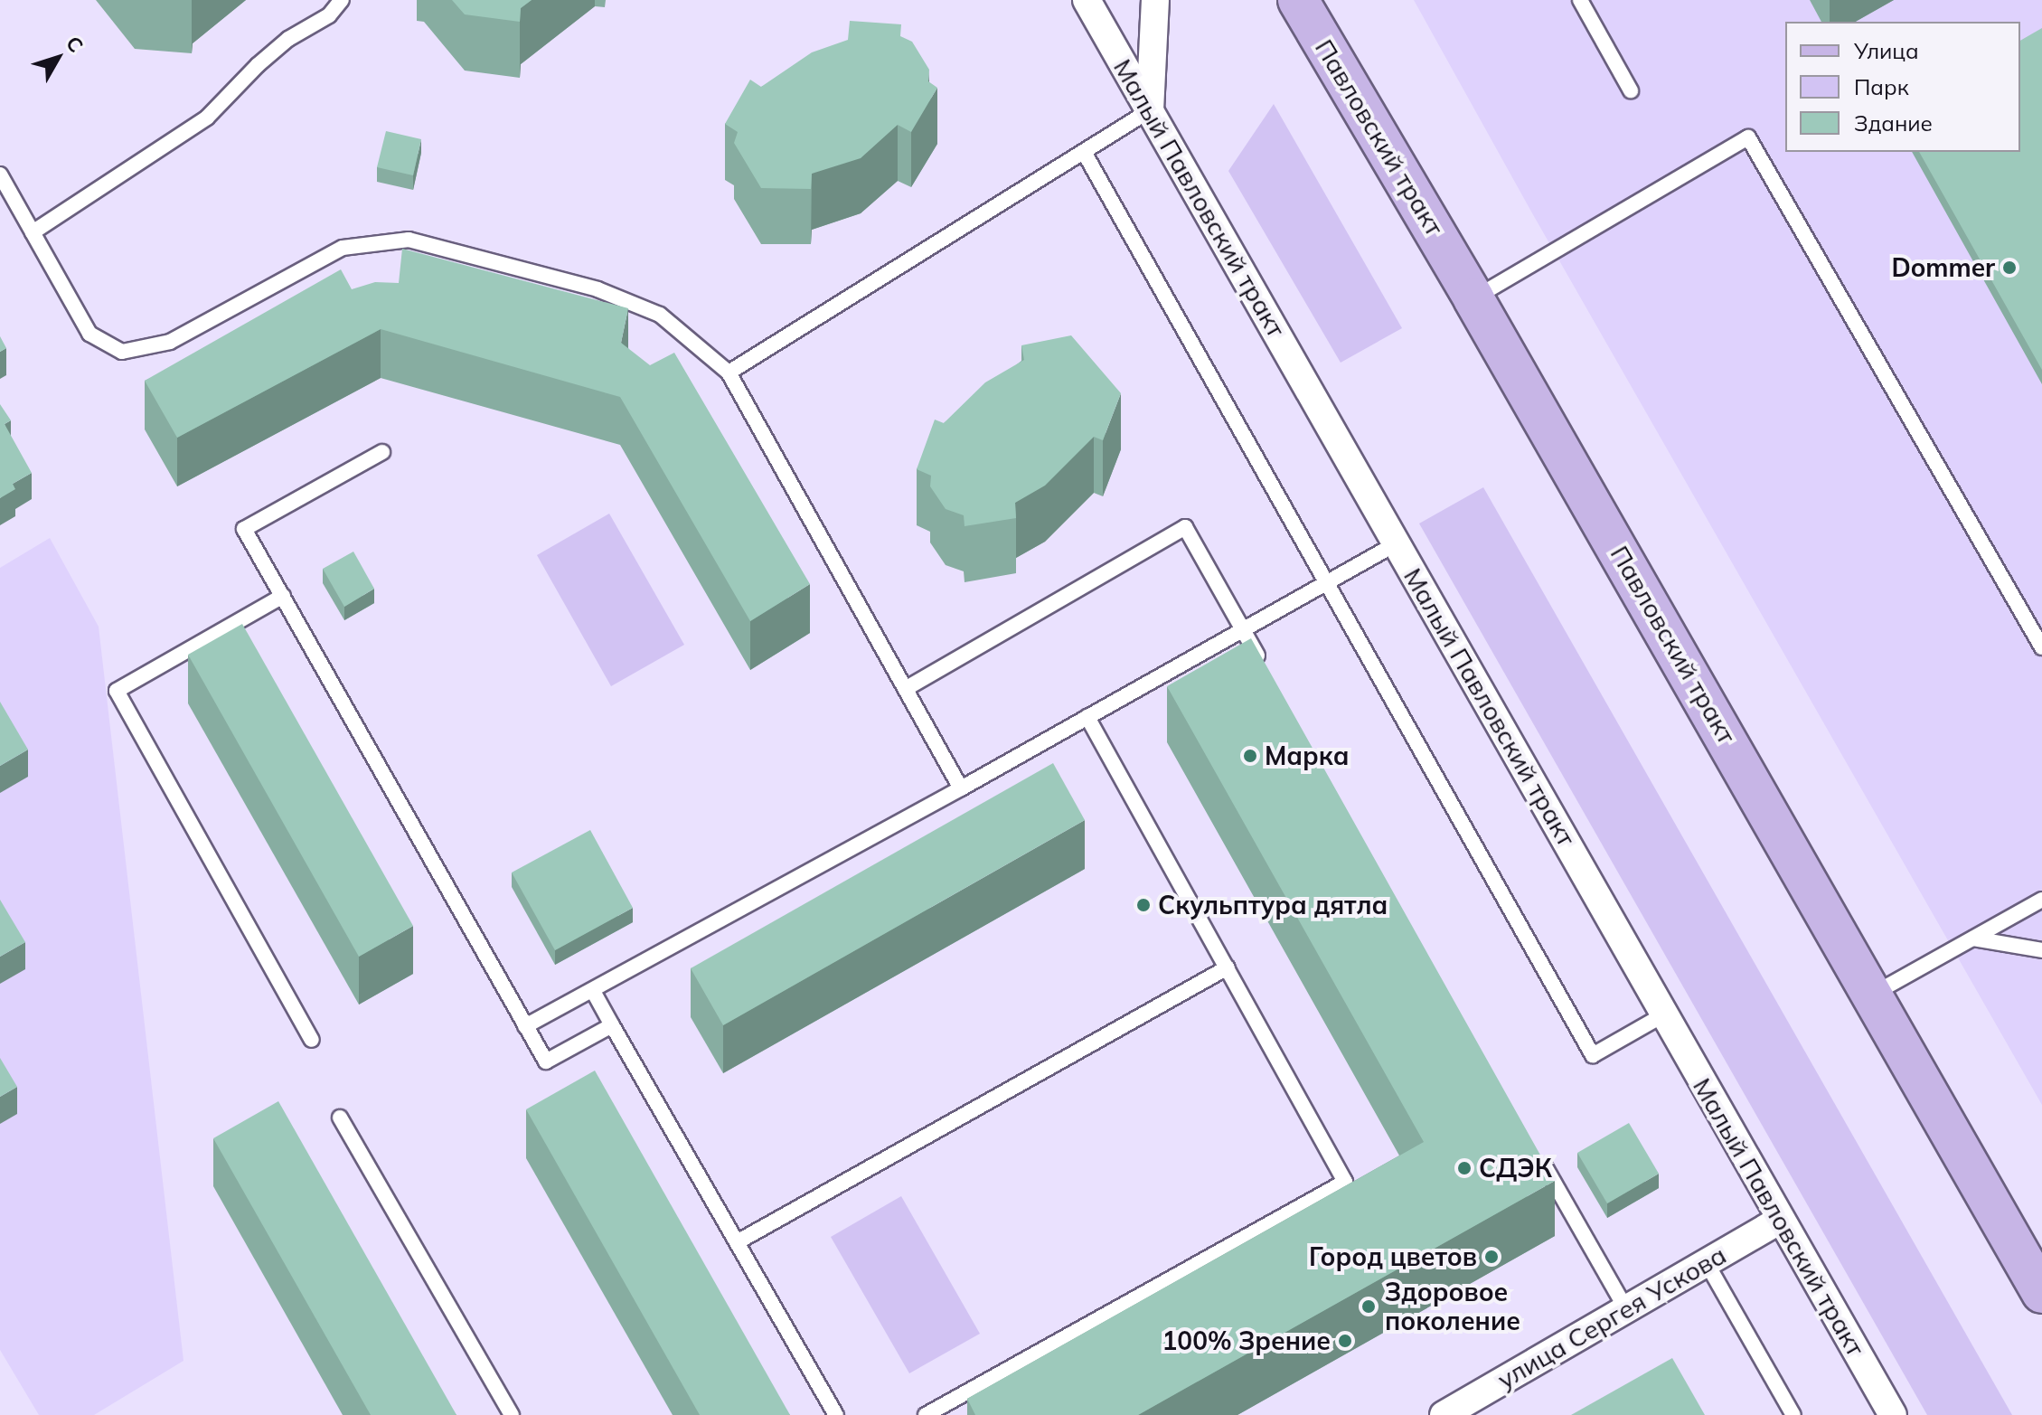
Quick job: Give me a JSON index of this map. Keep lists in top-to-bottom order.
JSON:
{
  "streets": {
    "main road": ["Павловский тракт"],
    "street": ["Малый Павловский тракт", "улица Сергея Ускова"]
  },
  "crossings": [
    ["Малый Павловский тракт", "улица Сергея Ускова"]
  ],
  "places": [
    "Dommer",
    "Марка",
    "Скульптура дятла",
    "СДЭК",
    "Город цветов",
    "Здоровое поколение",
    "100% Зрение"
  ],
  "legend": ["Улица", "Парк", "Здание"],
  "north": "top right"
}
